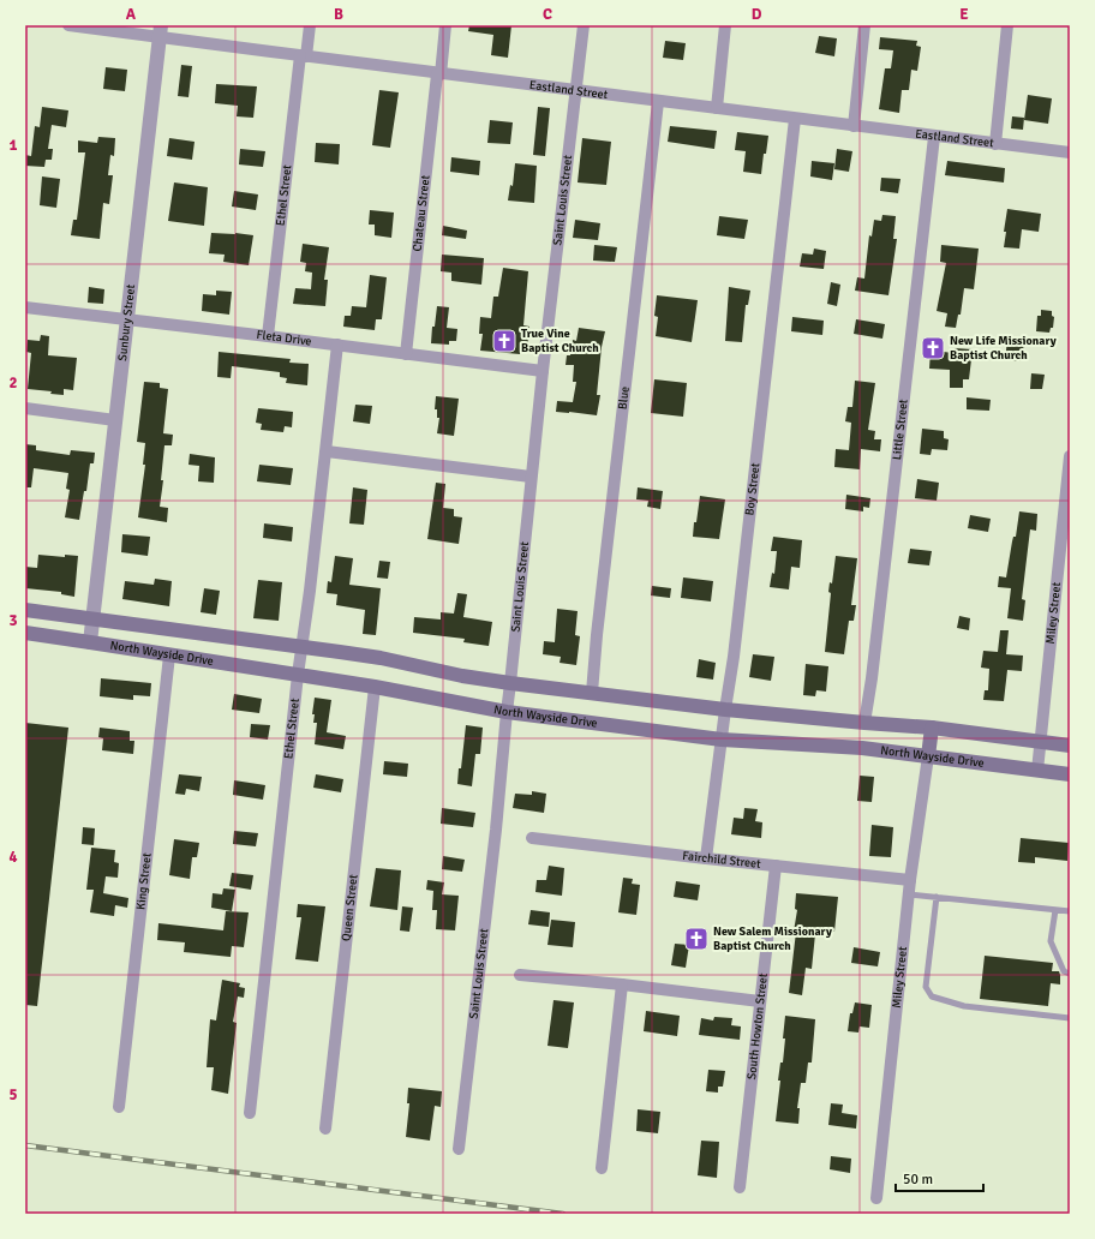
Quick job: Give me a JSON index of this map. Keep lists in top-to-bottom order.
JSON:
{
  "streets": {
    "main road": ["North Wayside Drive"],
    "street": [
      "Eastland Street",
      "Ethel Street",
      "Saint Louis Street",
      "Chateau Street",
      "Sunbury Street",
      "Fleta Drive",
      "Blue",
      "Little Street",
      "Boy Street",
      "Miley Street",
      "Fairchild Street",
      "King Street",
      "Queen Street",
      "South Howton Street"
    ]
  },
  "crossings": [
    ["Eastland Street", "Ethel Street"],
    ["Eastland Street", "Saint Louis Street"],
    ["Eastland Street", "Chateau Street"],
    ["Eastland Street", "Sunbury Street"],
    ["Eastland Street", "Blue"],
    ["Eastland Street", "Little Street"],
    ["Eastland Street", "Boy Street"],
    ["Ethel Street", "Fleta Drive"],
    ["Ethel Street", "North Wayside Drive"],
    ["Saint Louis Street", "Fleta Drive"],
    ["Saint Louis Street", "North Wayside Drive"],
    ["Chateau Street", "Fleta Drive"],
    ["Sunbury Street", "Fleta Drive"],
    ["Sunbury Street", "North Wayside Drive"],
    ["Blue", "North Wayside Drive"],
    ["Little Street", "North Wayside Drive"],
    ["Boy Street", "North Wayside Drive"],
    ["Boy Street", "Fairchild Street"],
    ["Miley Street", "North Wayside Drive"],
    ["Miley Street", "Fairchild Street"],
    ["North Wayside Drive", "King Street"],
    ["North Wayside Drive", "Queen Street"],
    ["Fairchild Street", "South Howton Street"]
  ],
  "places": {
    "church": ["True Vine Baptist Church", "New Life Missionary Baptist Church", "New Salem Missionary Baptist Church"]
  },
  "scale_bar": "50 m",
  "grid": {
    "columns": [
      "A",
      "B",
      "C",
      "D",
      "E"
    ],
    "rows": [
      "1",
      "2",
      "3",
      "4",
      "5"
    ]
  }
}
